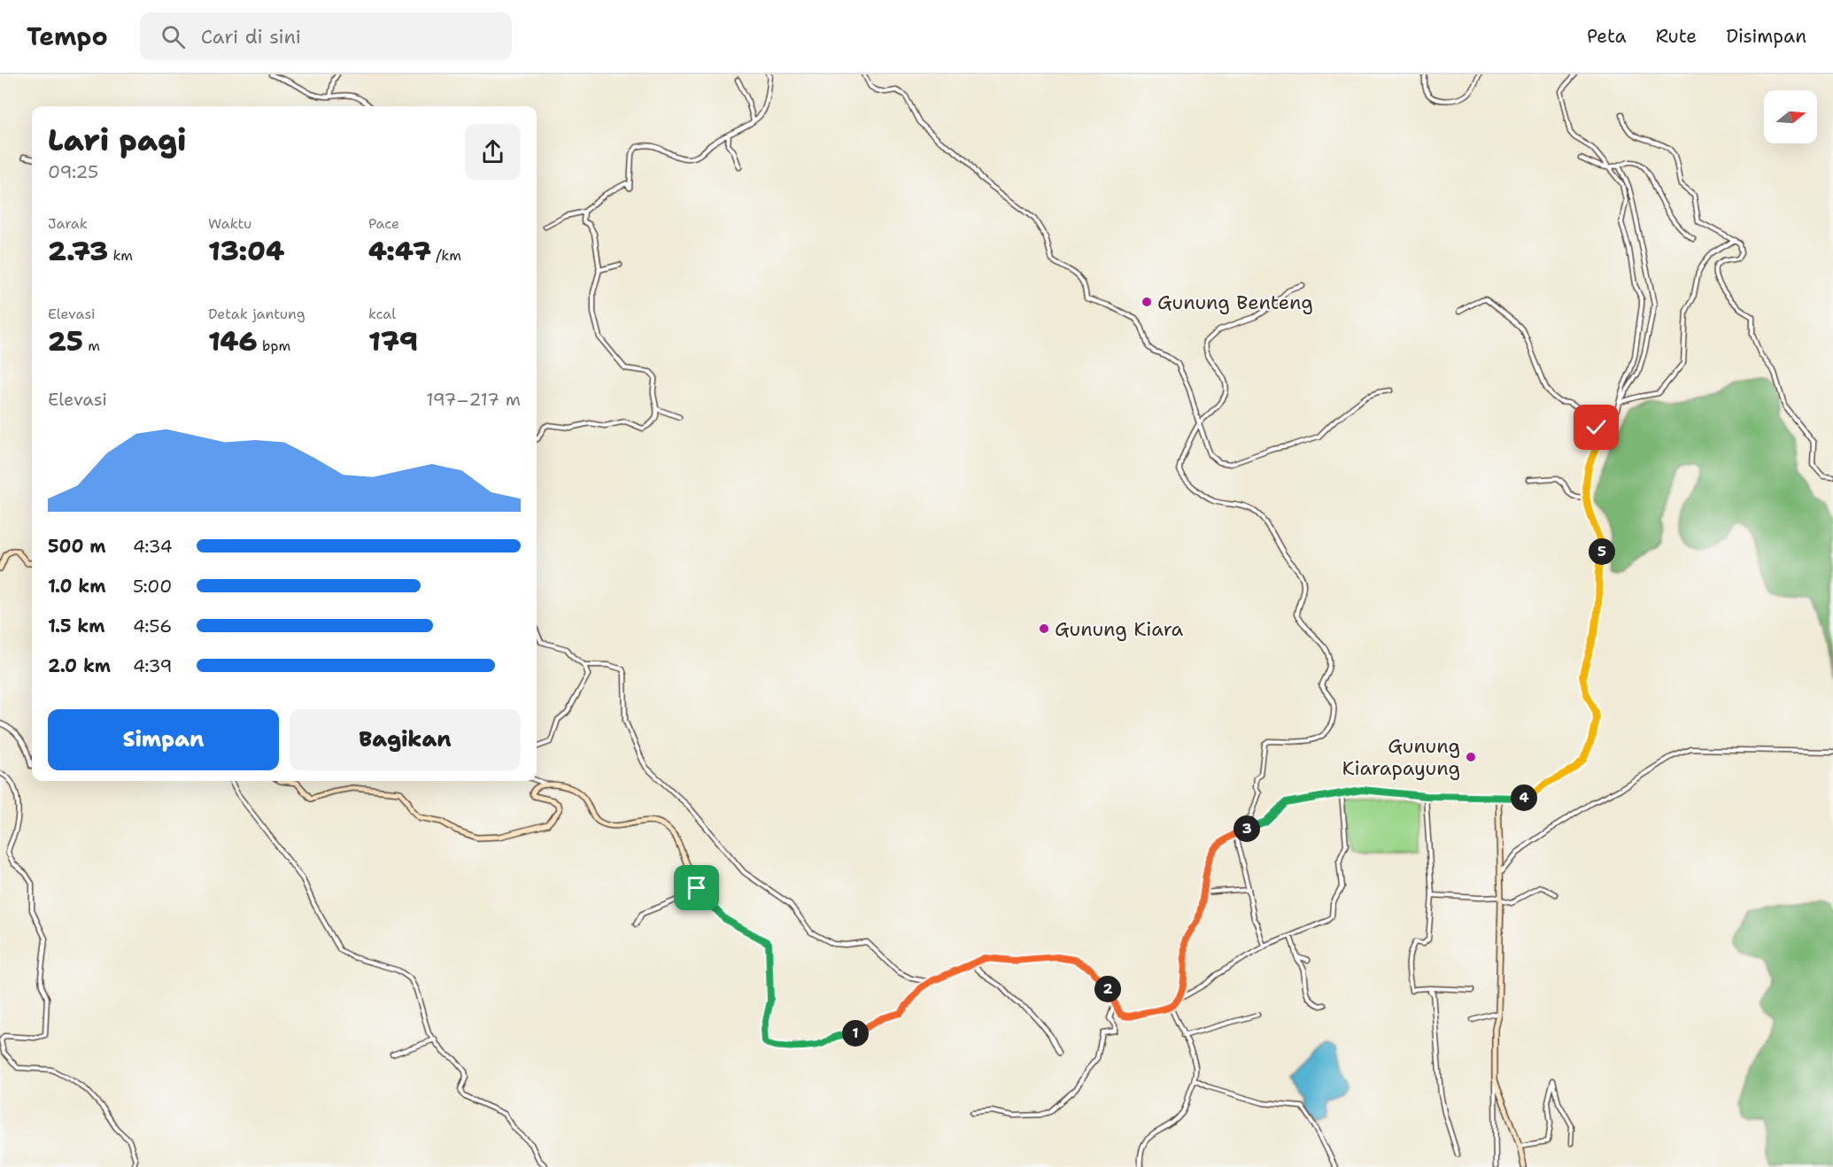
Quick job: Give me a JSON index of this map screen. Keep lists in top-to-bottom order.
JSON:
{
  "places": ["Gunung Benteng", "Gunung Kiara", "Gunung Kiarapayung"],
  "north": "right",
  "page": {
    "header": "Tempo",
    "search": "Cari di sini",
    "nav": ["Peta", "Rute", "Disimpan"],
    "heading": ["Lari pagi", "09:25"],
    "stats": [
      ["Jarak", "2.73 km"],
      ["Waktu", "13:04"],
      ["Pace", "4:47 /km"],
      ["Elevasi", "25 m"],
      ["Detak jantung", "146 bpm"],
      ["kcal", "179"]
    ],
    "chart": ["Elevasi", "197–217 m"],
    "list": [
      {
        "name": "500 m",
        "note": "4:34"
      },
      {
        "name": "1.0 km",
        "note": "5:00"
      },
      {
        "name": "1.5 km",
        "note": "4:56"
      },
      {
        "name": "2.0 km",
        "note": "4:39"
      }
    ],
    "pins": [
      "5",
      "4",
      "3",
      "2",
      "1"
    ],
    "buttons": ["Simpan", "Bagikan"]
  }
}
